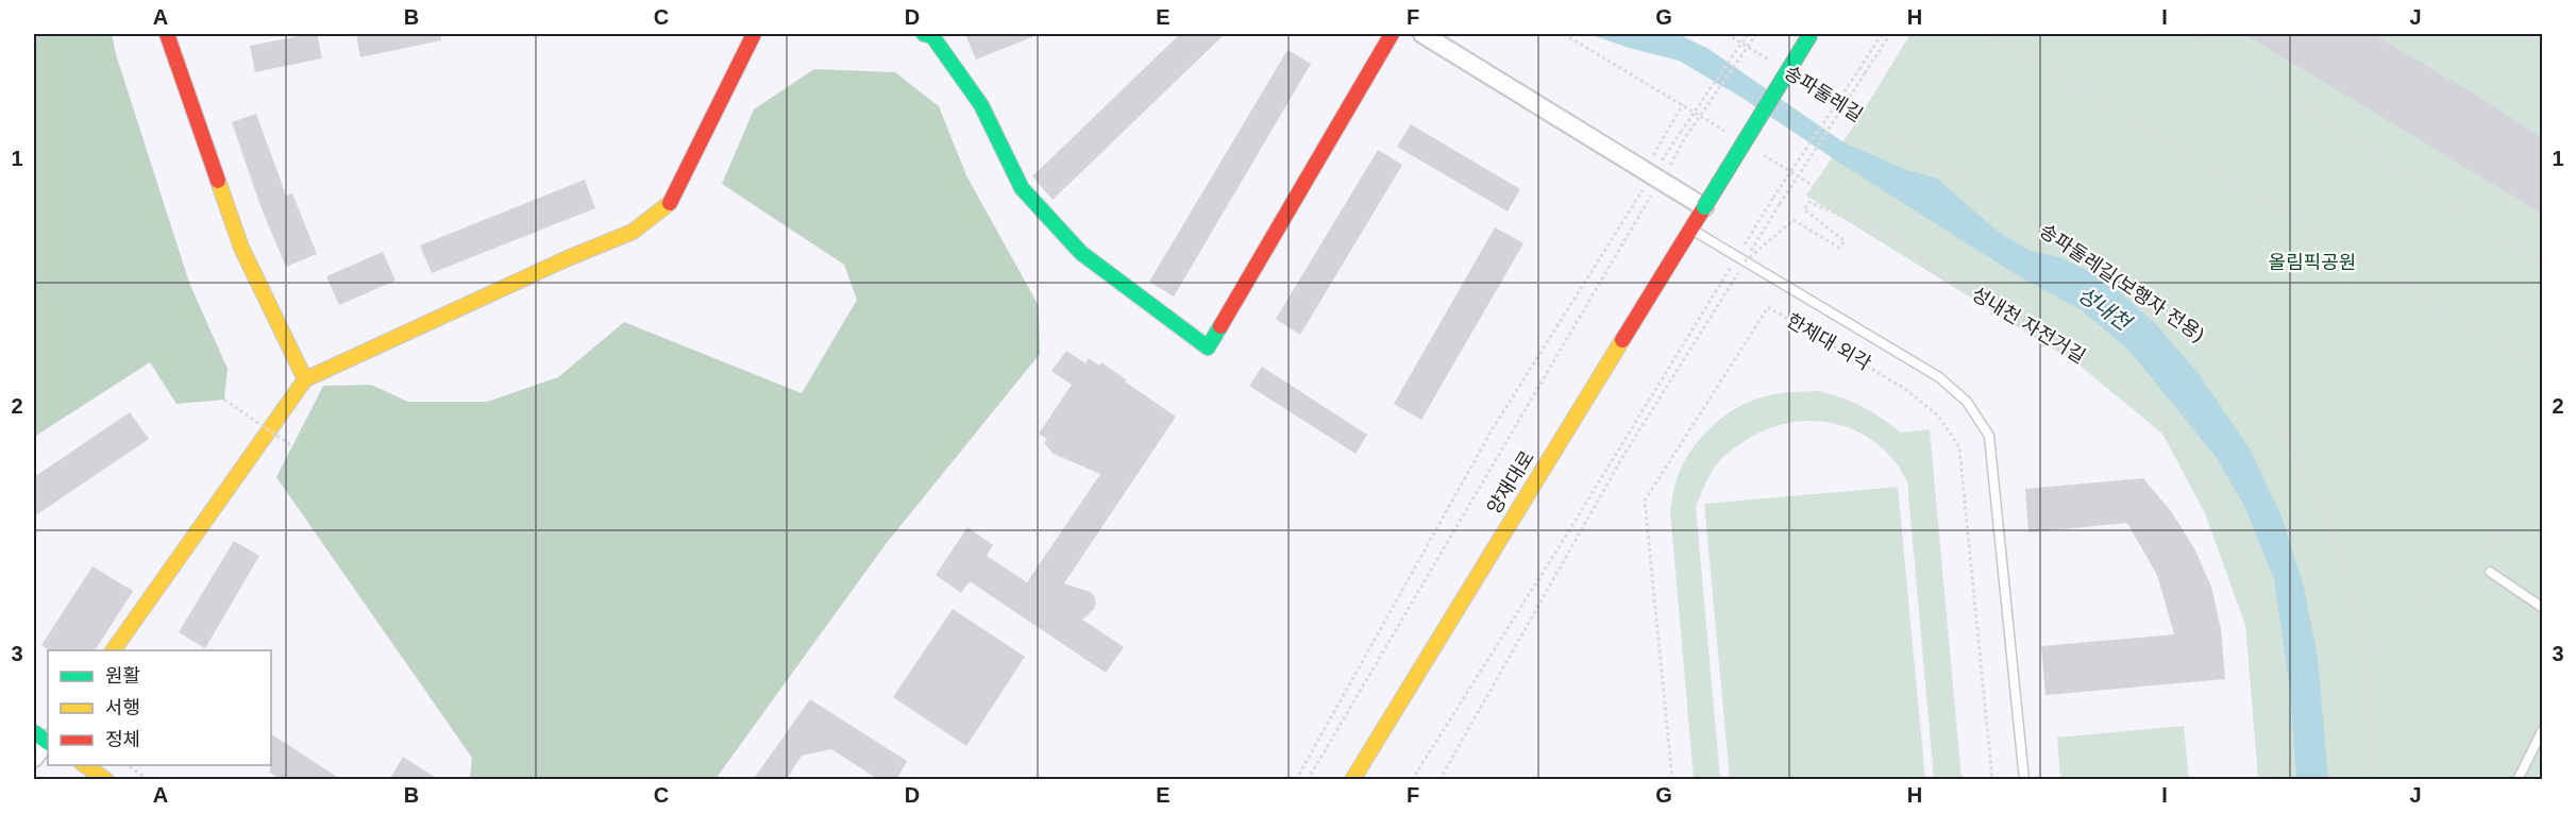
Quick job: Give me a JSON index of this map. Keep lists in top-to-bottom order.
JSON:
{
  "streets": {
    "street": ["양재대로"],
    "path": [
      "송파둘레길",
      "송파둘레길(보행자 전용)",
      "성내천 자전거길",
      "한체대 외각"
    ]
  },
  "crossings": [
    ["송파둘레길", "송파둘레길(보행자 전용)"]
  ],
  "water": ["성내천"],
  "parks": ["올림픽공원"],
  "legend": ["원활", "서행", "정체"],
  "grid": {
    "columns": [
      "A",
      "B",
      "C",
      "D",
      "E",
      "F",
      "G",
      "H",
      "I",
      "J"
    ],
    "rows": ["1", "2", "3"]
  }
}
